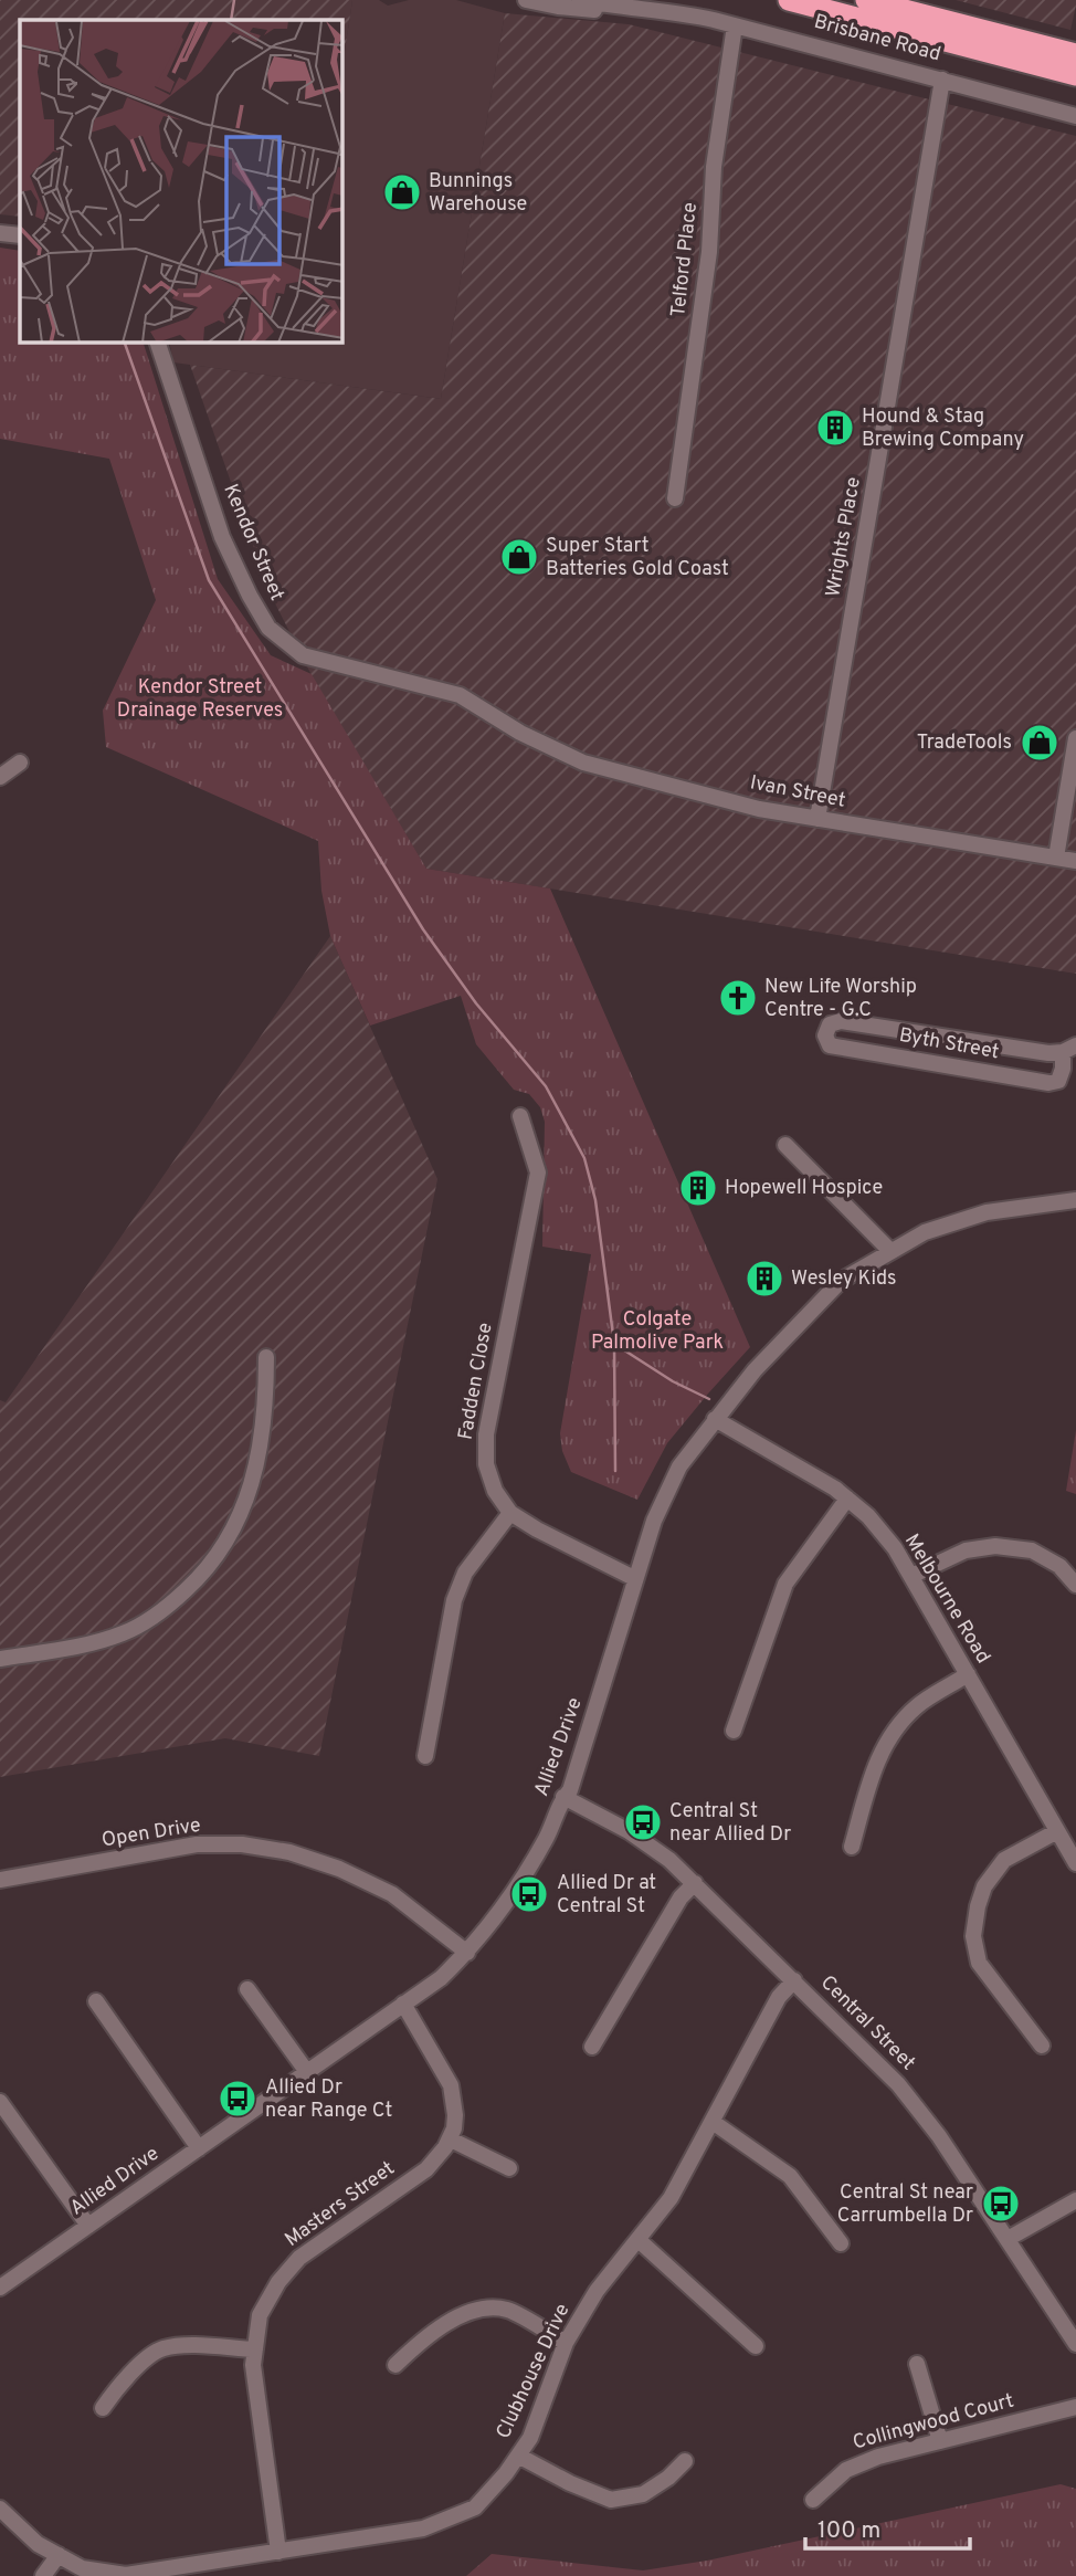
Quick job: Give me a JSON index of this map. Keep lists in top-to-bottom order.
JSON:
{
  "streets": {
    "highway": ["Brisbane Road"],
    "street": [
      "Telford Place",
      "Wrights Place",
      "Kendor Street",
      "Ivan Street",
      "Byth Street",
      "Fadden Close",
      "Melbourne Road",
      "Allied Drive",
      "Open Drive",
      "Central Street",
      "Masters Street",
      "Clubhouse Drive",
      "Collingwood Court"
    ]
  },
  "crossings": [
    ["Brisbane Road", "Telford Place"],
    ["Brisbane Road", "Wrights Place"],
    ["Wrights Place", "Ivan Street"],
    ["Kendor Street", "Ivan Street"],
    ["Fadden Close", "Allied Drive"],
    ["Melbourne Road", "Allied Drive"],
    ["Allied Drive", "Open Drive"],
    ["Allied Drive", "Central Street"],
    ["Central Street", "Clubhouse Drive"],
    ["Masters Street", "Clubhouse Drive"]
  ],
  "parks": ["Kendor Street Drainage Reserves", "Colgate Palmolive Park"],
  "places": {
    "shop": ["Bunnings Warehouse", "Super Start Batteries Gold Coast", "TradeTools"],
    "building": ["Hound & Stag Brewing Company", "Hopewell Hospice", "Wesley Kids"],
    "church": ["New Life Worship Centre - G.C"],
    "bus stop": [
      "Central St near Allied Dr",
      "Allied Dr at Central St",
      "Allied Dr near Range Ct",
      "Central St near Carrumbella Dr"
    ]
  },
  "scale_bar": "100 m"
}
